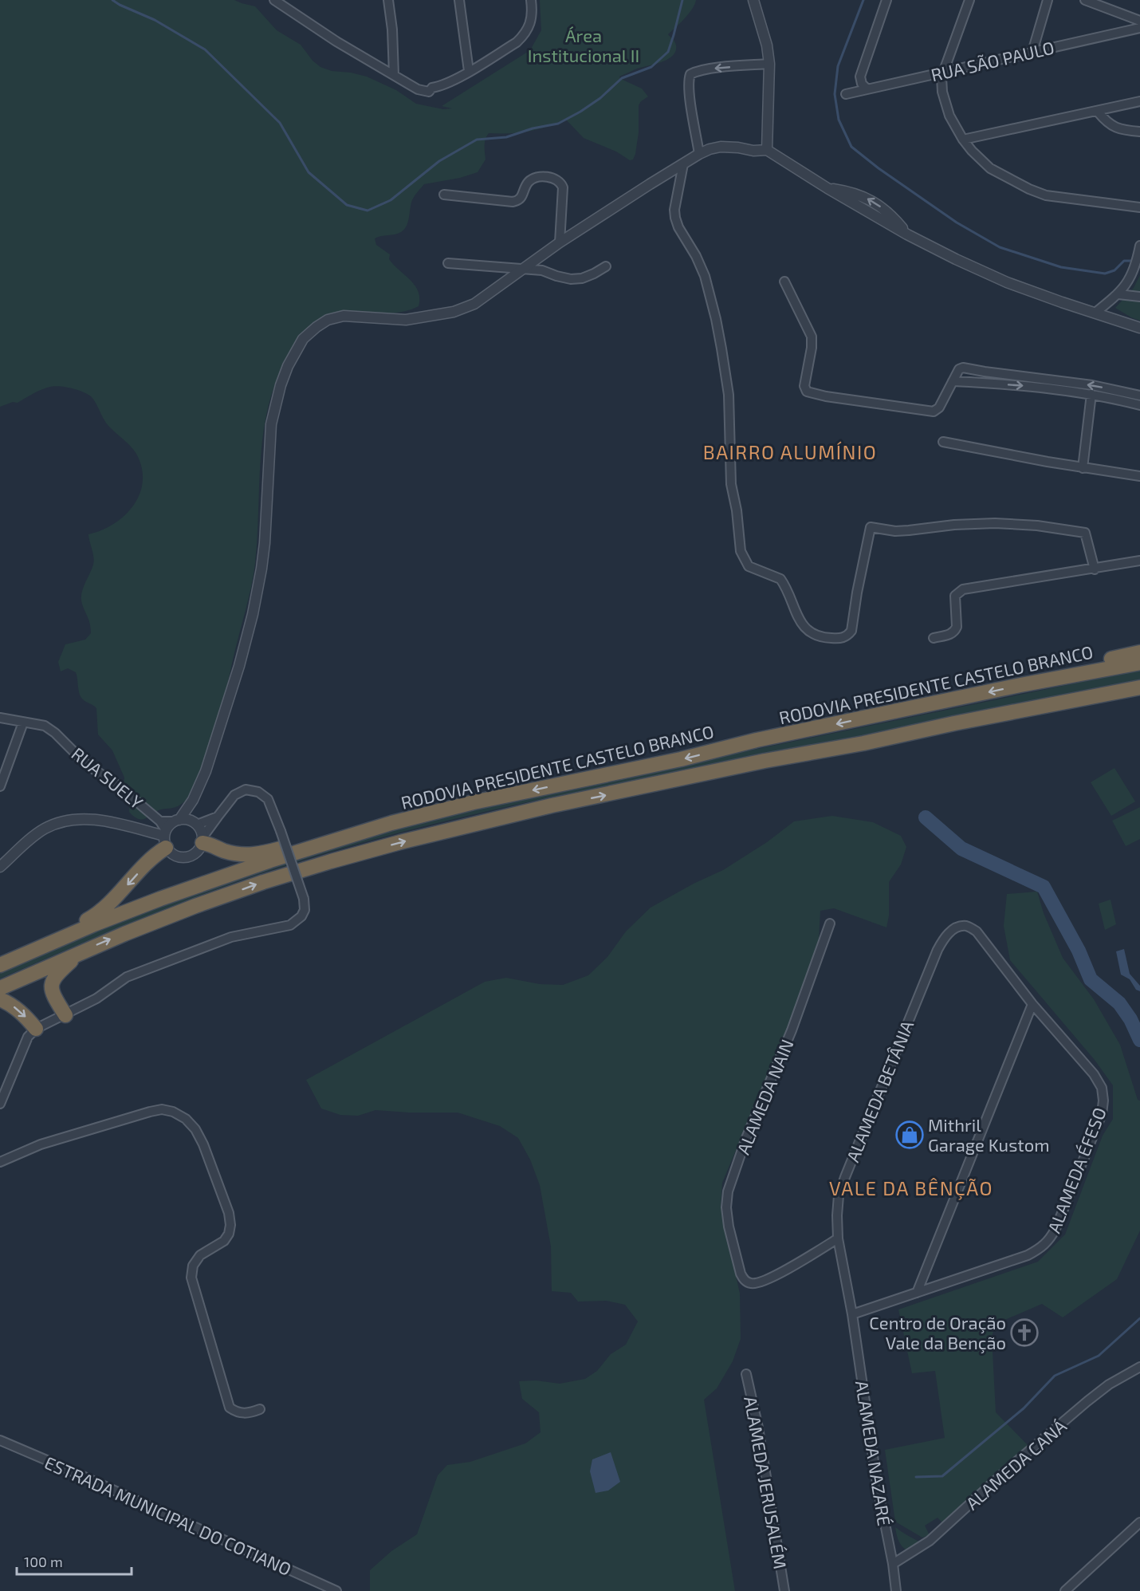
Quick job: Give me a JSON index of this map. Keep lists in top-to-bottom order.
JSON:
{
  "streets": {
    "highway": ["RODOVIA PRESIDENTE CASTELO BRANCO"],
    "street": [
      "RUA SÃO PAULO",
      "RUA SUELY",
      "ALAMEDA BETÂNIA",
      "ALAMEDA NAIN",
      "ALAMEDA ÉFESO",
      "ALAMEDA NAZARÉ",
      "ALAMEDA CANÁ",
      "ALAMEDA JERUSALÉM",
      "ESTRADA MUNICIPAL DO COTIANO"
    ]
  },
  "crossings": [
    ["ALAMEDA BETÂNIA", "ALAMEDA NAIN"],
    ["ALAMEDA BETÂNIA", "ALAMEDA ÉFESO"],
    ["ALAMEDA BETÂNIA", "ALAMEDA NAZARÉ"],
    ["ALAMEDA ÉFESO", "ALAMEDA NAZARÉ"],
    ["ALAMEDA NAZARÉ", "ALAMEDA CANÁ"]
  ],
  "districts": ["BAIRRO ALUMÍNIO", "VALE DA BÊNÇÃO"],
  "parks": ["Área Institucional II"],
  "places": {
    "shop": ["Mithril Garage Kustom"],
    "church": ["Centro de Oração Vale da Benção"]
  },
  "scale_bar": "100 m"
}
